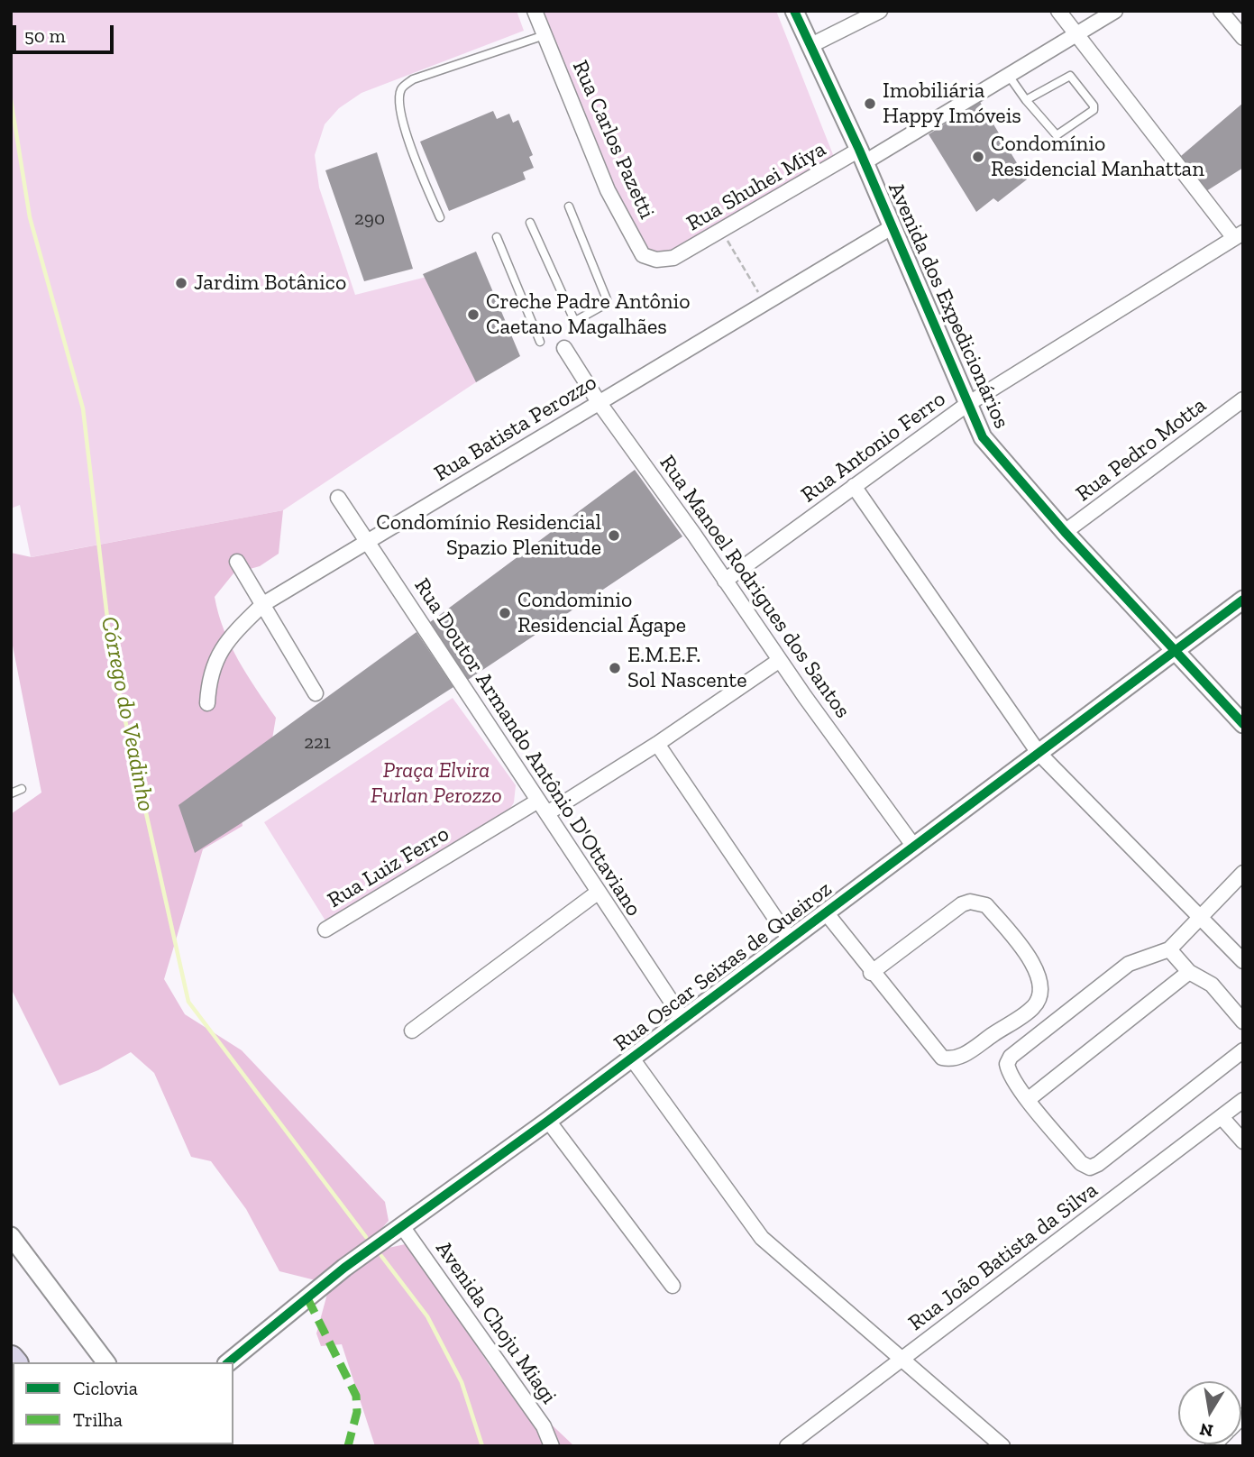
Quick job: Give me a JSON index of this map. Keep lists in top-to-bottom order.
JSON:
{
  "streets": {
    "street": [
      "Rua Carlos Pazetti",
      "Rua Shuhei Miya",
      "Avenida dos Expedicionários",
      "Rua Batista Perozzo",
      "Rua Antonio Ferro",
      "Rua Pedro Motta",
      "Rua Manoel Rodrigues dos Santos",
      "Rua Doutor Armando Antônio D'Ottaviano",
      "Rua Luiz Ferro",
      "Rua Oscar Seixas de Queiroz",
      "Rua João Batista da Silva",
      "Avenida Choju Miagi"
    ]
  },
  "crossings": [
    ["Rua Carlos Pazetti", "Rua Shuhei Miya"],
    ["Rua Shuhei Miya", "Avenida dos Expedicionários"],
    ["Avenida dos Expedicionários", "Rua Batista Perozzo"],
    ["Avenida dos Expedicionários", "Rua Antonio Ferro"],
    ["Avenida dos Expedicionários", "Rua Pedro Motta"],
    ["Avenida dos Expedicionários", "Rua Oscar Seixas de Queiroz"],
    ["Rua Batista Perozzo", "Rua Manoel Rodrigues dos Santos"],
    ["Rua Batista Perozzo", "Rua Doutor Armando Antônio D'Ottaviano"],
    ["Rua Antonio Ferro", "Rua Manoel Rodrigues dos Santos"],
    ["Rua Manoel Rodrigues dos Santos", "Rua Oscar Seixas de Queiroz"],
    ["Rua Doutor Armando Antônio D'Ottaviano", "Rua Luiz Ferro"],
    ["Rua Doutor Armando Antônio D'Ottaviano", "Rua Oscar Seixas de Queiroz"],
    ["Rua Oscar Seixas de Queiroz", "Avenida Choju Miagi"]
  ],
  "water": ["Córrego do Veadinho"],
  "parks": ["Praça Elvira Furlan Perozzo"],
  "places": [
    "Imobiliária Happy Imóveis",
    "Condomínio Residencial Manhattan",
    "Jardim Botânico",
    "Creche Padre Antônio Caetano Magalhães",
    "Condomínio Residencial Spazio Plenitude",
    "Condominio Residencial Ágape",
    "E.M.E.F. Sol Nascente"
  ],
  "house_numbers": ["290", "221"],
  "legend": ["Ciclovia", "Trilha"],
  "scale_bar": "50 m",
  "north": "bottom"
}
